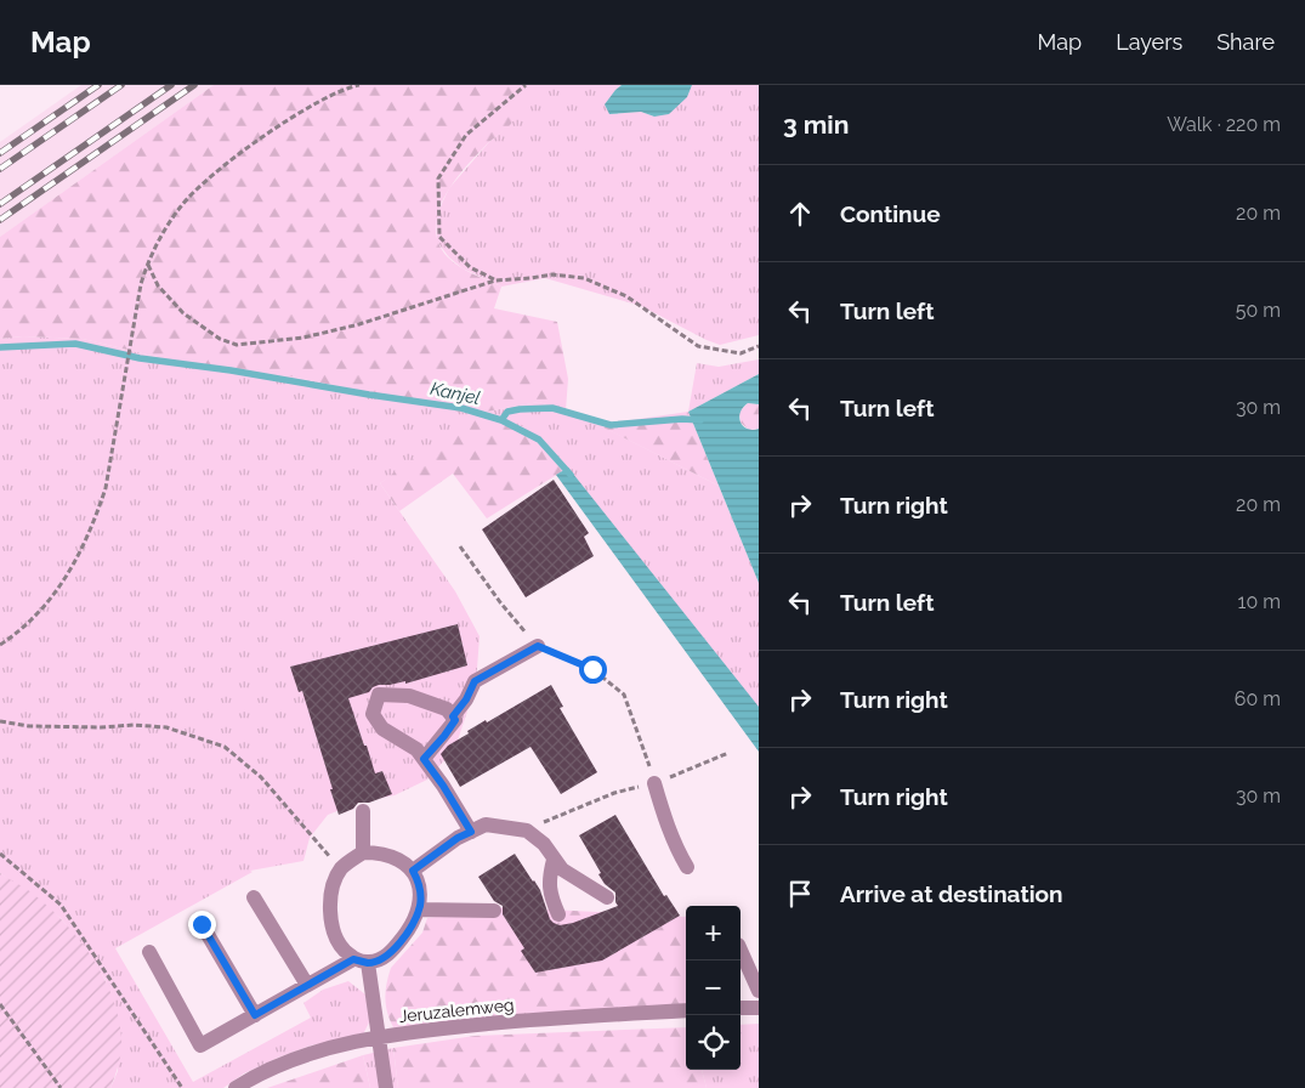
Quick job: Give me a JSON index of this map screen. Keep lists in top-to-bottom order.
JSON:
{
  "streets": {
    "street": ["Jeruzalemweg"]
  },
  "water": ["Kanjel"],
  "page": {
    "header": "Map",
    "nav": ["Map", "Layers", "Share"],
    "heading": ["3 min", "Walk · 220 m"],
    "list": [
      ["Continue", "20 m"],
      ["Turn left", "50 m"],
      ["Turn left", "30 m"],
      ["Turn right", "20 m"],
      ["Turn left", "10 m"],
      ["Turn right", "60 m"],
      ["Turn right", "30 m"],
      "Arrive at destination"
    ],
    "map_buttons": ["+", "−"]
  }
}
